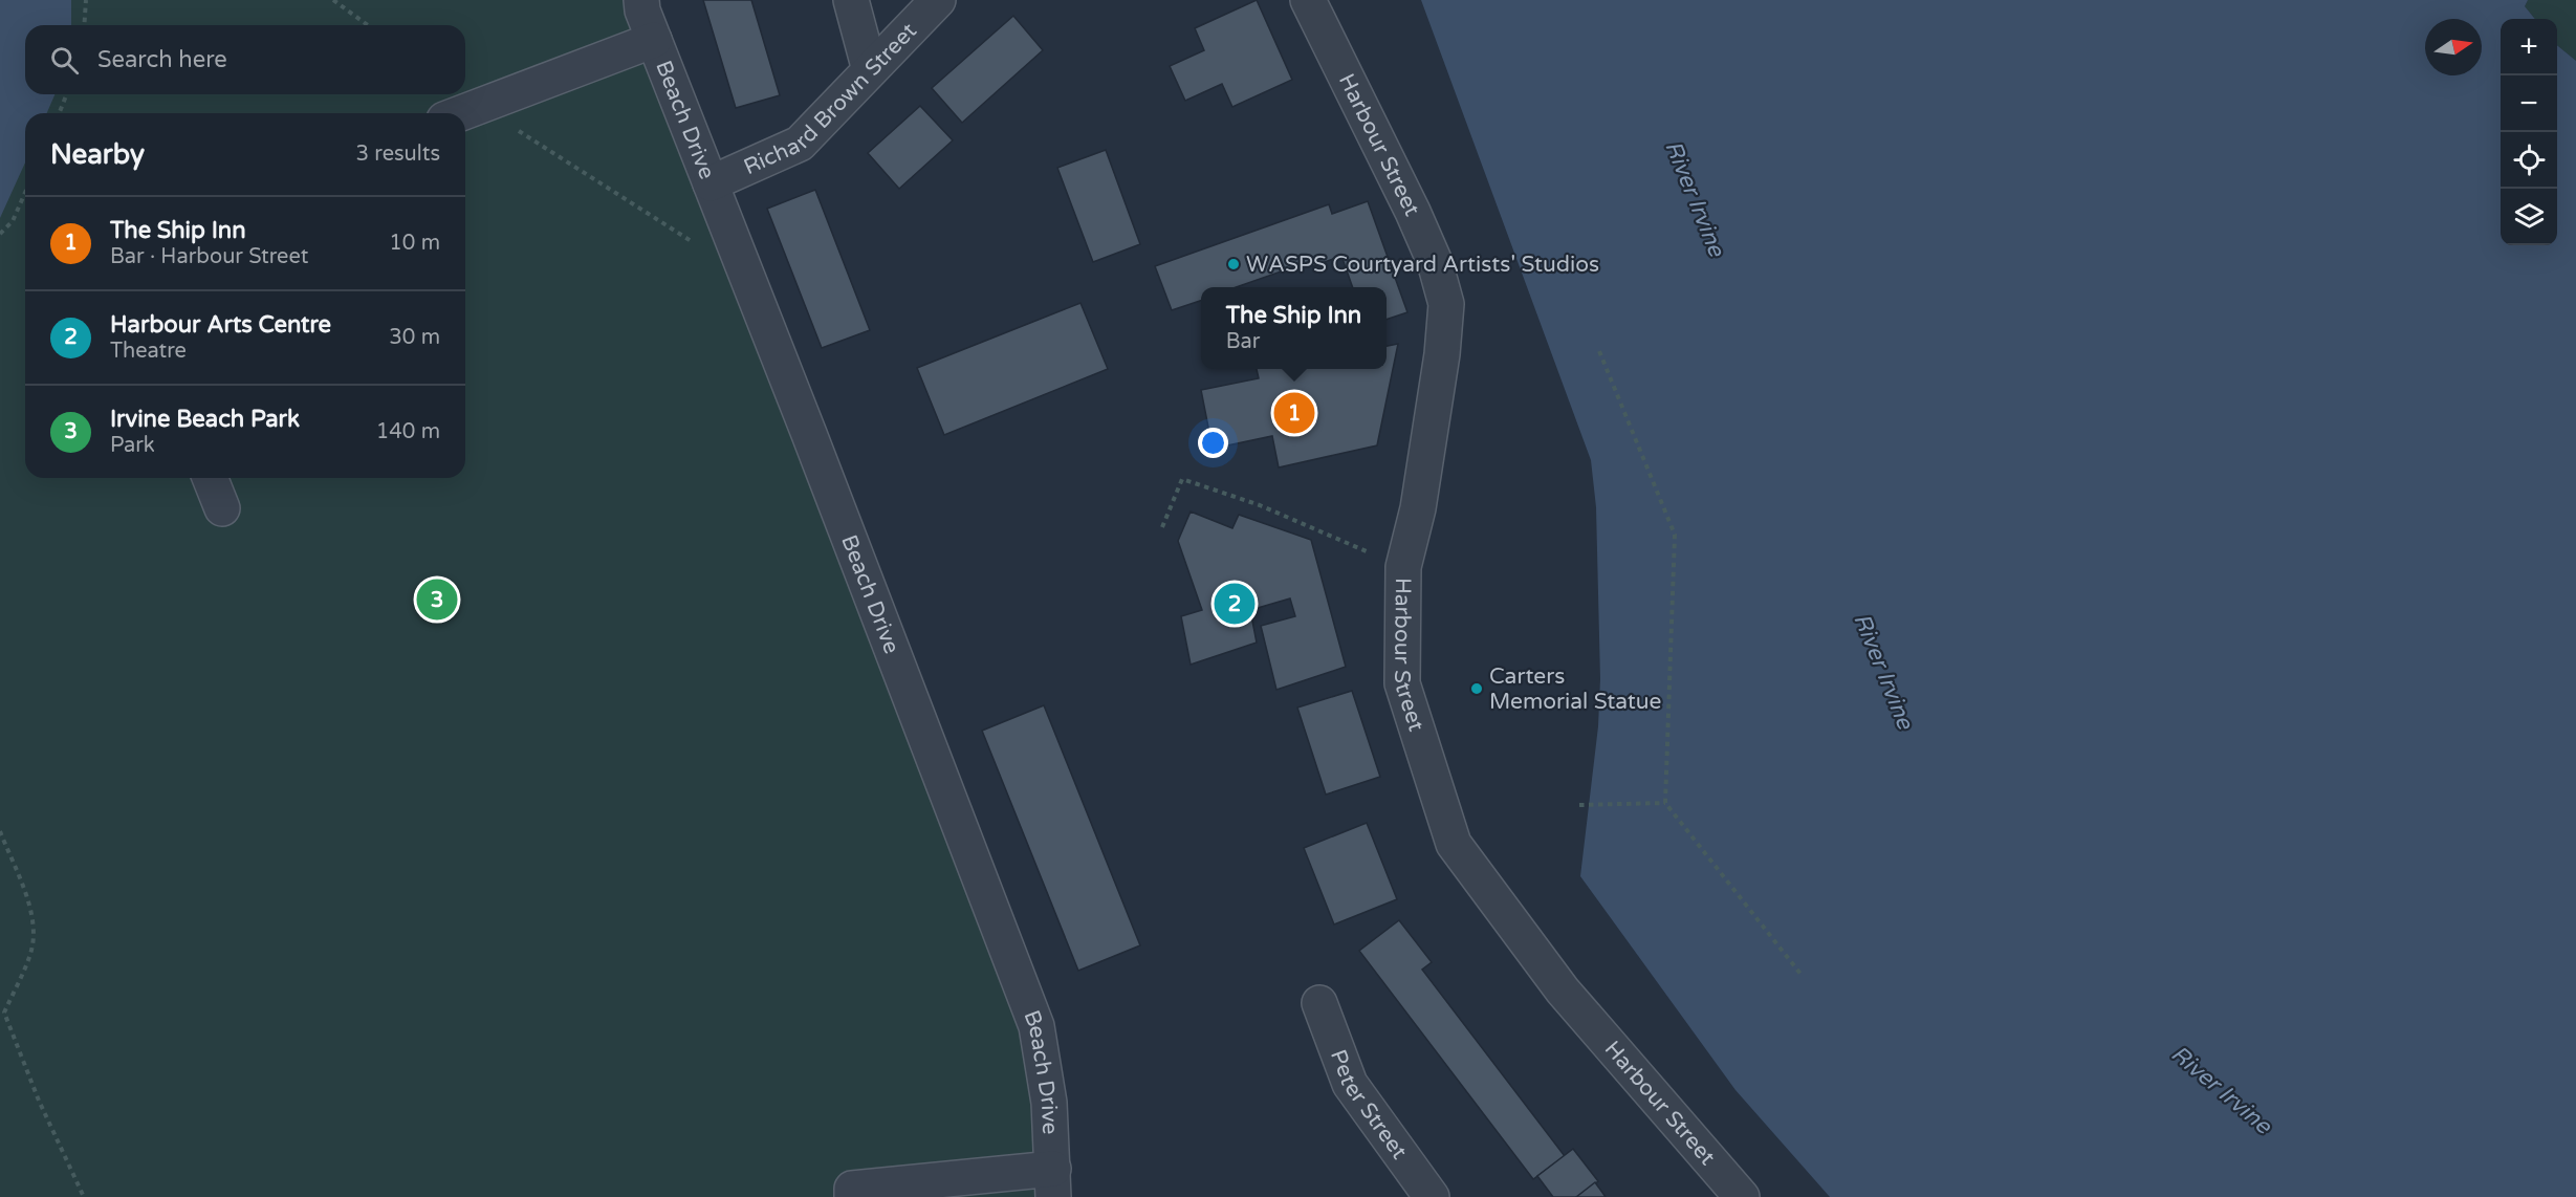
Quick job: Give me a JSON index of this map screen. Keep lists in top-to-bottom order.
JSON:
{
  "streets": {
    "street": [
      "Richard Brown Street",
      "Beach Drive",
      "Harbour Street",
      "Peter Street"
    ]
  },
  "crossings": [
    ["Richard Brown Street", "Beach Drive"]
  ],
  "water": ["River Irvine"],
  "places": ["WASPS Courtyard Artists' Studios", "Carters Memorial Statue"],
  "north": "right",
  "page": {
    "map_buttons": ["+", "−"],
    "search": "Search here",
    "heading": ["Nearby", "3 results"],
    "list": [
      {
        "mark": "1",
        "name": "The Ship Inn",
        "note": "Bar · Harbour Street",
        "value": "10 m"
      },
      {
        "mark": "2",
        "name": "Harbour Arts Centre",
        "note": "Theatre",
        "value": "30 m"
      },
      {
        "mark": "3",
        "name": "Irvine Beach Park",
        "note": "Park",
        "value": "140 m"
      }
    ],
    "popup": ["The Ship Inn", "Bar"],
    "pins": ["1", "3", "2"]
  }
}
